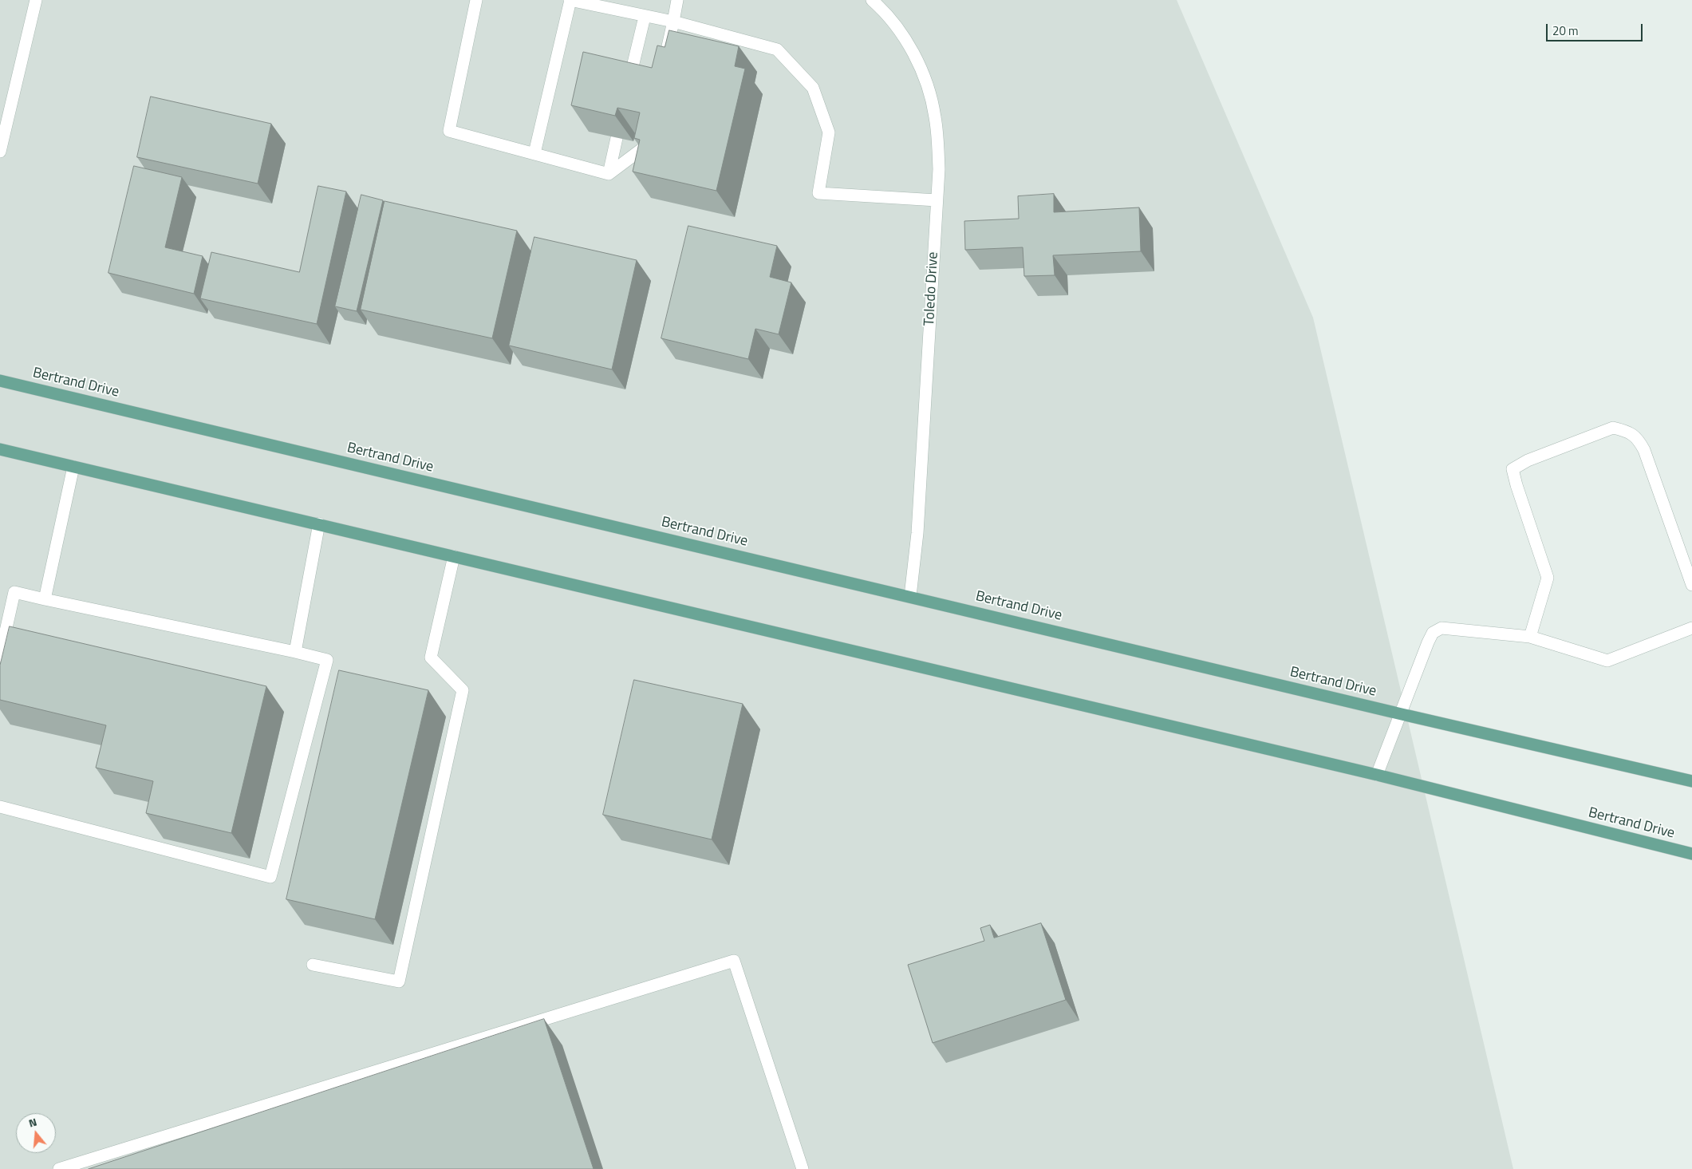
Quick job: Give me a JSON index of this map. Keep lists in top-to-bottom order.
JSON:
{
  "streets": {
    "main road": ["Bertrand Drive"],
    "street": ["Toledo Drive"]
  },
  "crossings": [
    ["Toledo Drive", "Bertrand Drive"]
  ],
  "scale_bar": "20 m",
  "north": "top"
}
